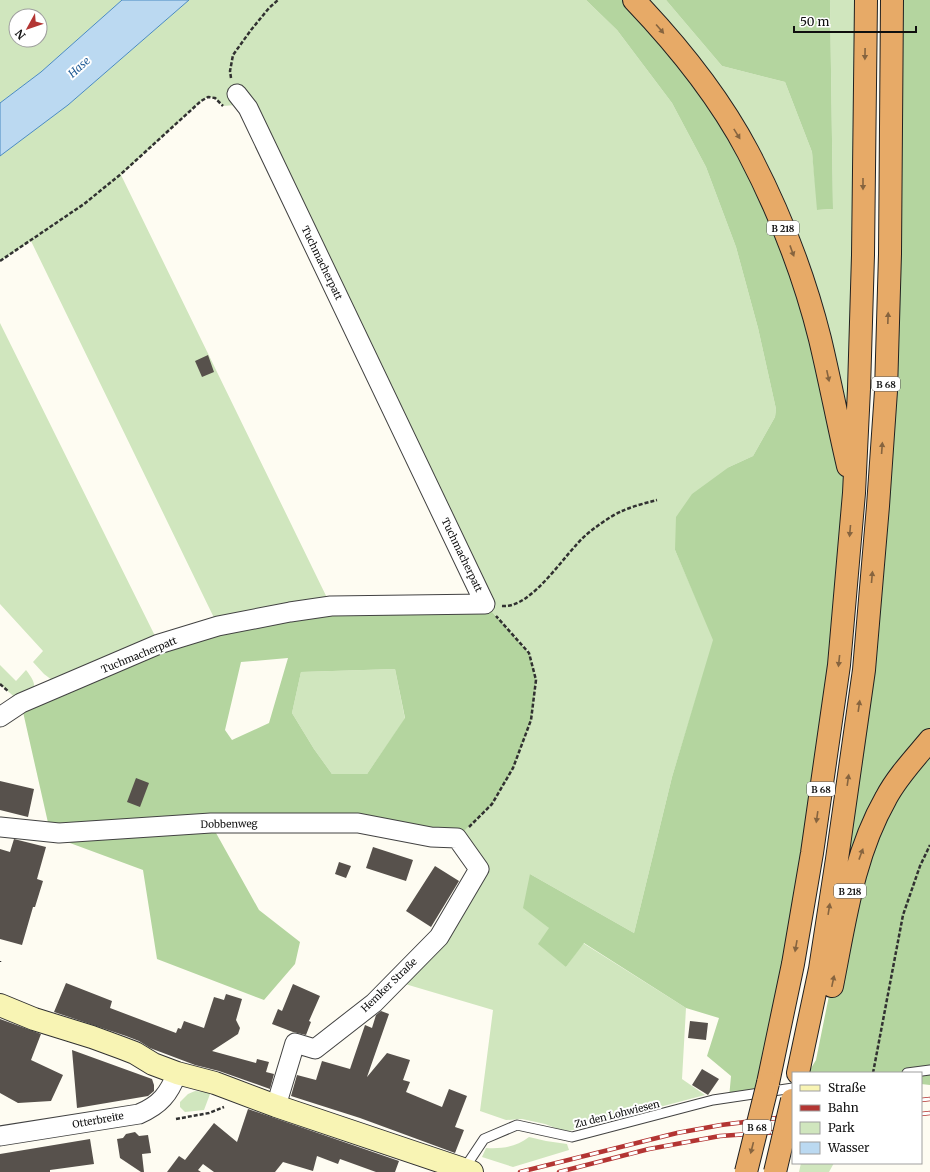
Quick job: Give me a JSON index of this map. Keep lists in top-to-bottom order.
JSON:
{
  "streets": {
    "highway": ["B 218", "B 68"],
    "street": [
      "Tuchmacherpatt",
      "Dobbenweg",
      "Hemker Straße",
      "Otterbreite"
    ],
    "lane": ["Zu den Lohwiesen"]
  },
  "crossings": [
    ["B 218", "B 68"],
    ["Dobbenweg", "Hemker Straße"]
  ],
  "water": ["Hase"],
  "legend": [
    "Straße",
    "Bahn",
    "Park",
    "Wasser"
  ],
  "scale_bar": "50 m",
  "north": "bottom left"
}
